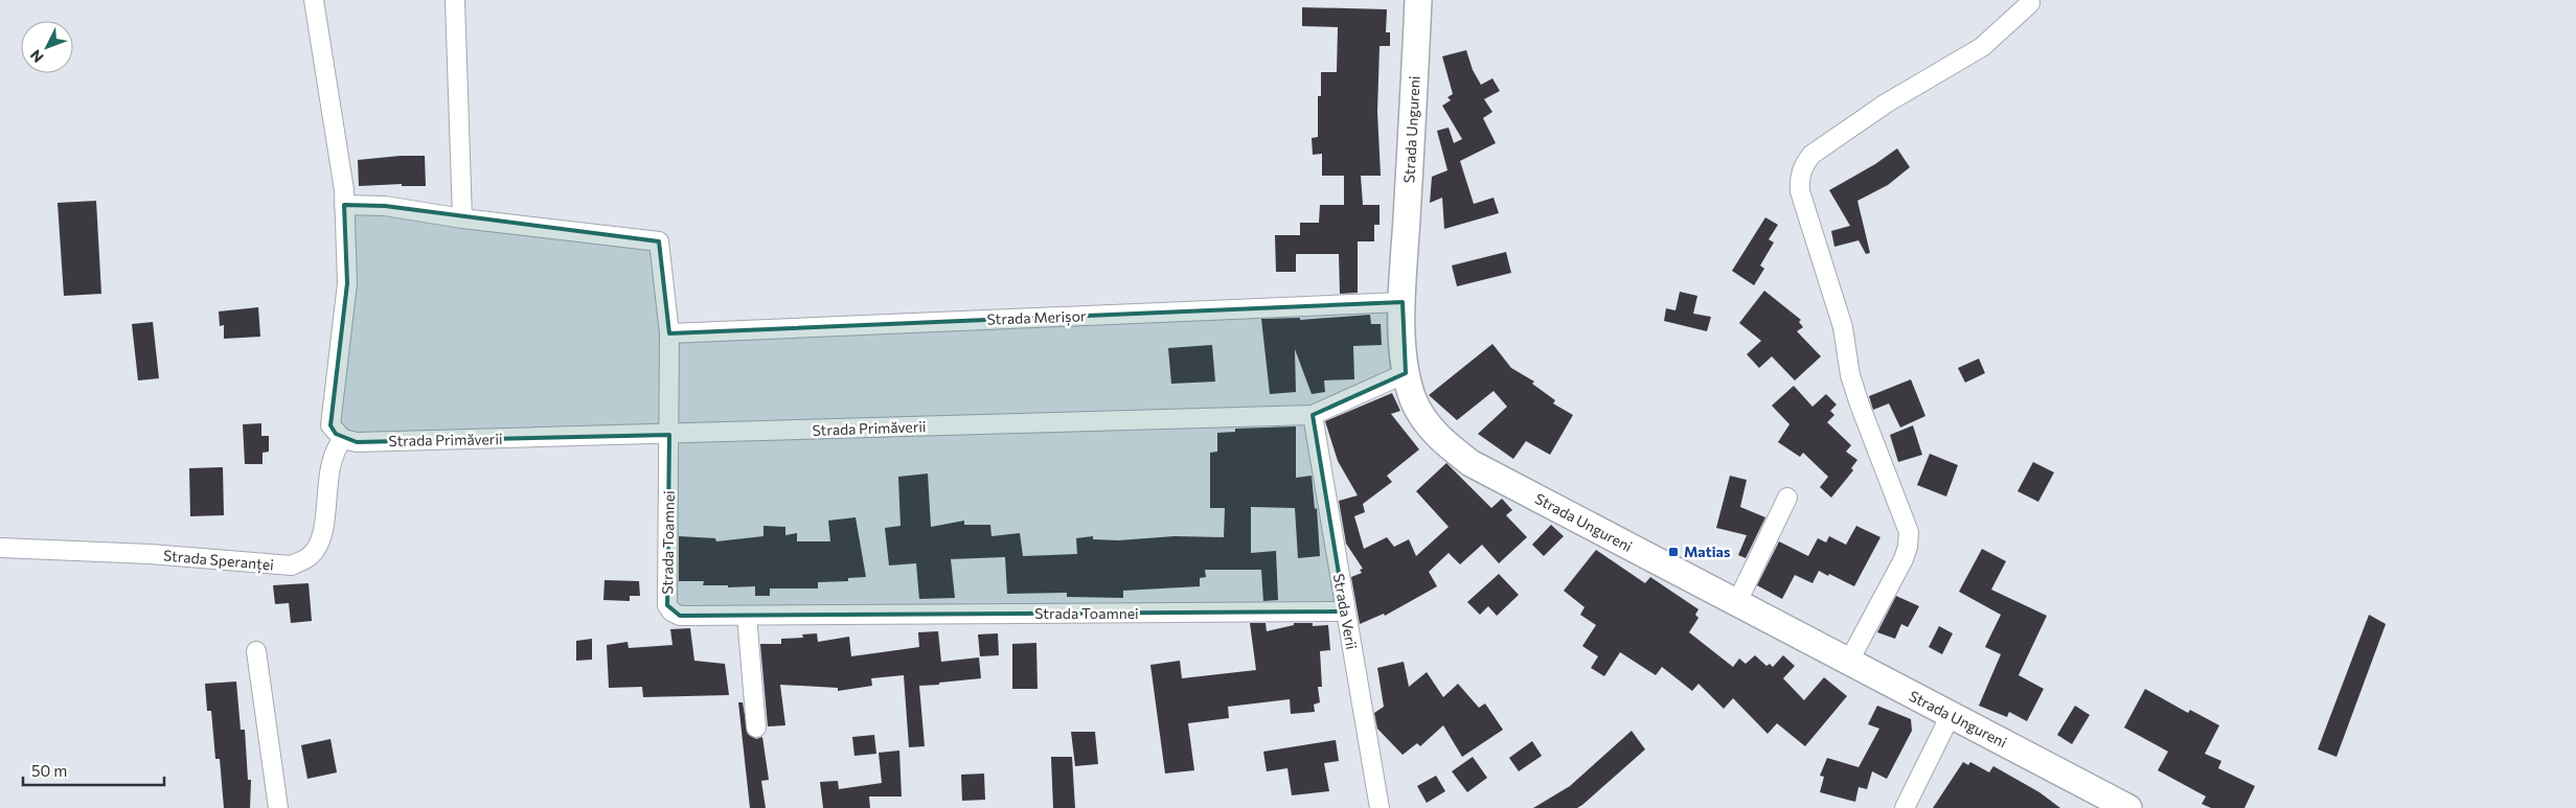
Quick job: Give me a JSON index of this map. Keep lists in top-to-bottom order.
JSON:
{
  "streets": {
    "main road": ["Strada Ungureni"],
    "street": [
      "Strada Merișor",
      "Strada Primăverii",
      "Strada Toamnei",
      "Strada Speranței",
      "Strada Verii"
    ]
  },
  "crossings": [
    ["Strada Ungureni", "Strada Merișor"],
    ["Strada Ungureni", "Strada Primăverii"],
    ["Strada Merișor", "Strada Toamnei"],
    ["Strada Primăverii", "Strada Toamnei"],
    ["Strada Primăverii", "Strada Speranței"],
    ["Strada Primăverii", "Strada Verii"],
    ["Strada Toamnei", "Strada Verii"]
  ],
  "places": {
    "transit": ["Matias"]
  },
  "scale_bar": "50 m",
  "north": "bottom left"
}
